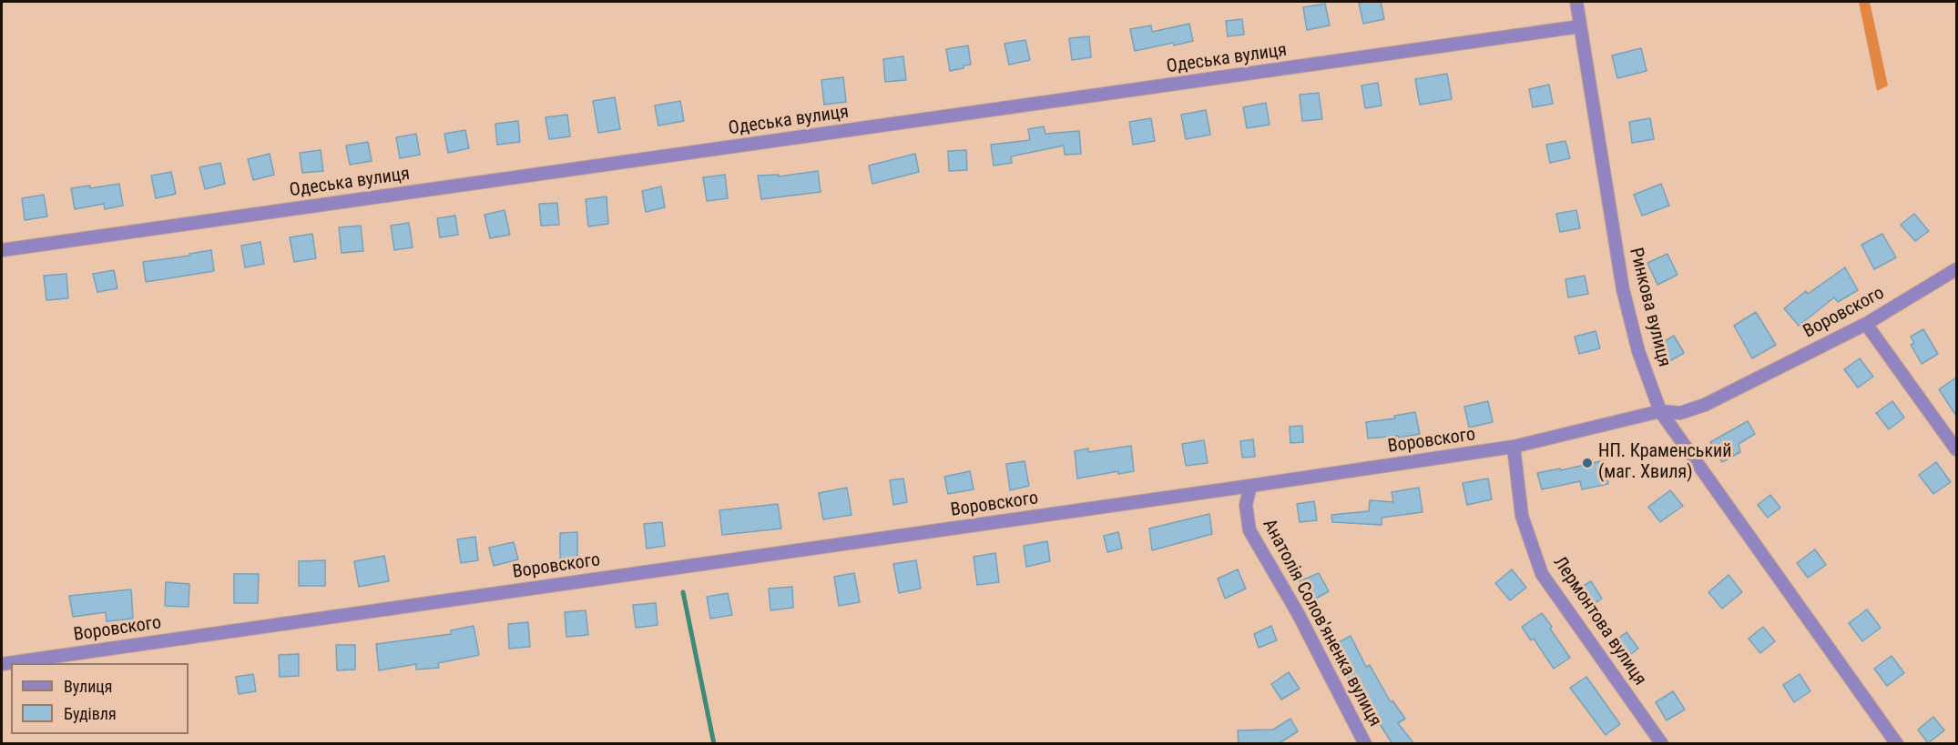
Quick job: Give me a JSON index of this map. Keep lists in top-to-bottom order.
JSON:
{
  "streets": {
    "street": [
      "Одеська вулиця",
      "Ринкова вулиця",
      "Воровского",
      "Лермонтова вулиця",
      "Анатолія Солов'яненка вулиця"
    ]
  },
  "crossings": [
    ["Одеська вулиця", "Ринкова вулиця"],
    ["Ринкова вулиця", "Воровского"],
    ["Воровского", "Лермонтова вулиця"],
    ["Воровского", "Анатолія Солов'яненка вулиця"]
  ],
  "places": ["НП. Краменський (маг. Хвиля)"],
  "legend": ["Вулиця", "Будівля"]
}
